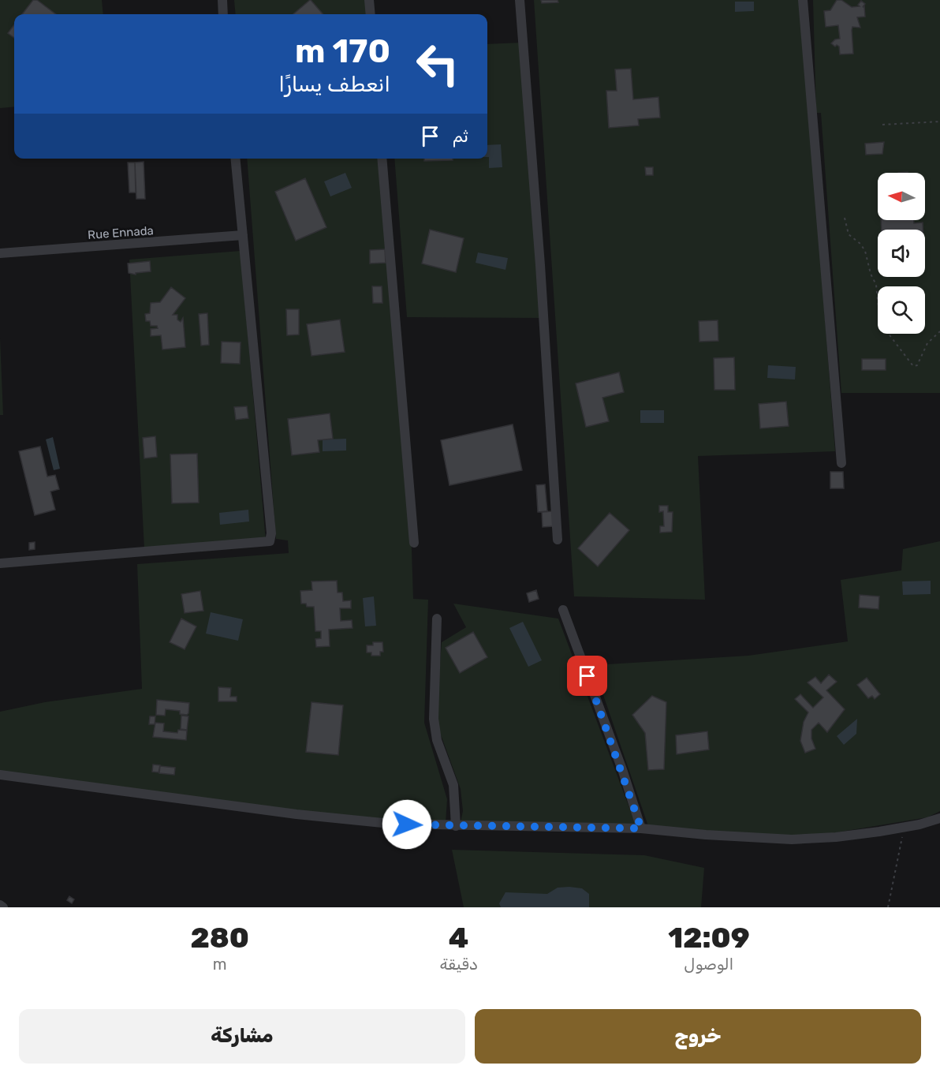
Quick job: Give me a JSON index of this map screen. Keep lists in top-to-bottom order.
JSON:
{
  "streets": {
    "street": ["Rue Ennada"]
  },
  "north": "left",
  "page": {
    "turn": ["170 m", "انعطف يسارًا"],
    "then": "ثم",
    "eta": [
      "12:09",
      "الوصول",
      "4",
      "دقيقة",
      "280",
      "m"
    ],
    "buttons": ["خروج", "مشاركة"]
  }
}
